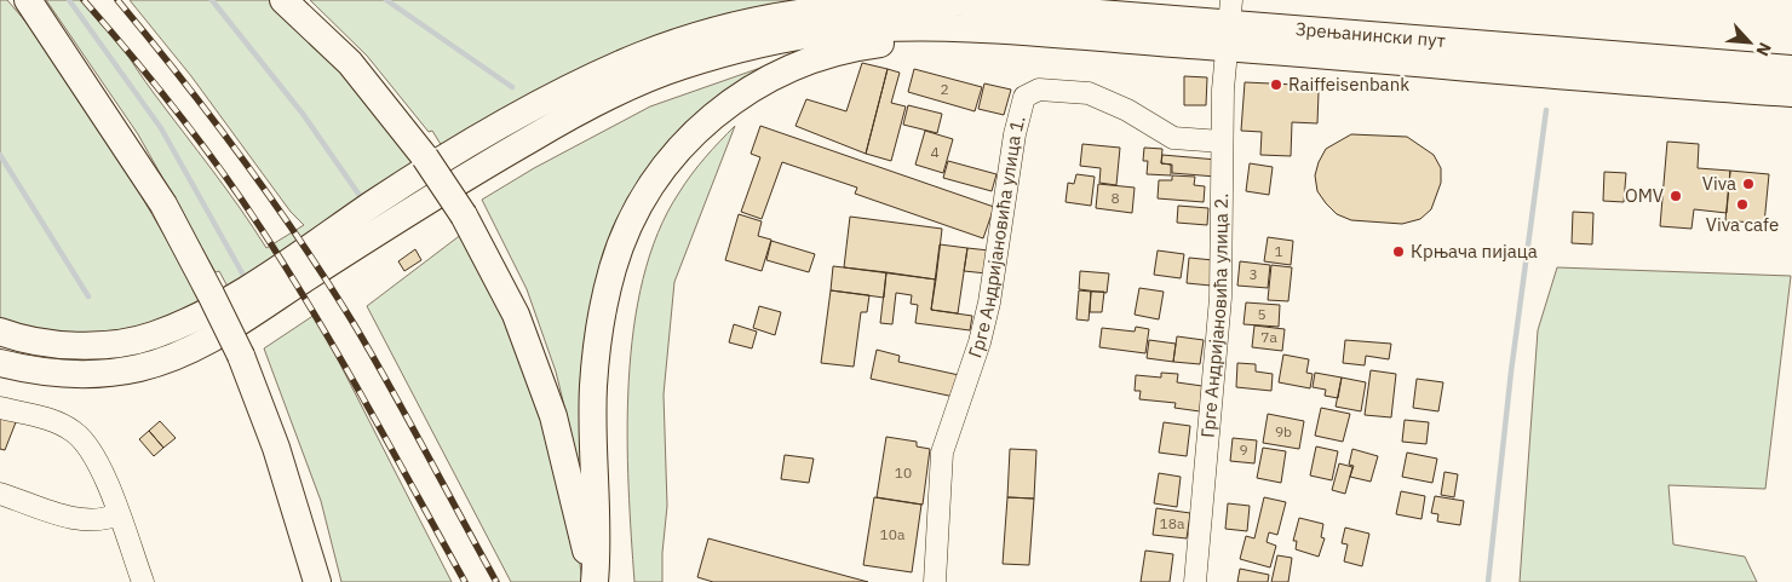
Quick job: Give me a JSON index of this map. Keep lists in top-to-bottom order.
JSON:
{
  "streets": {
    "main road": ["Зрењанински пут"],
    "street": ["Грге Андријановића улица 1.", "Грге Андријановића улица 2."]
  },
  "crossings": [
    ["Зрењанински пут", "Грге Андријановића улица 2."],
    ["Грге Андријановића улица 1.", "Грге Андријановића улица 2."]
  ],
  "places": [
    "Raiffeisenbank",
    "Viva",
    "OMV",
    "Viva cafe",
    "Крњача пијаца"
  ],
  "house_numbers": [
    "2",
    "4",
    "8",
    "1",
    "3",
    "5",
    "7a",
    "9b",
    "9",
    "10",
    "18a",
    "10a"
  ],
  "north": "bottom right"
}
